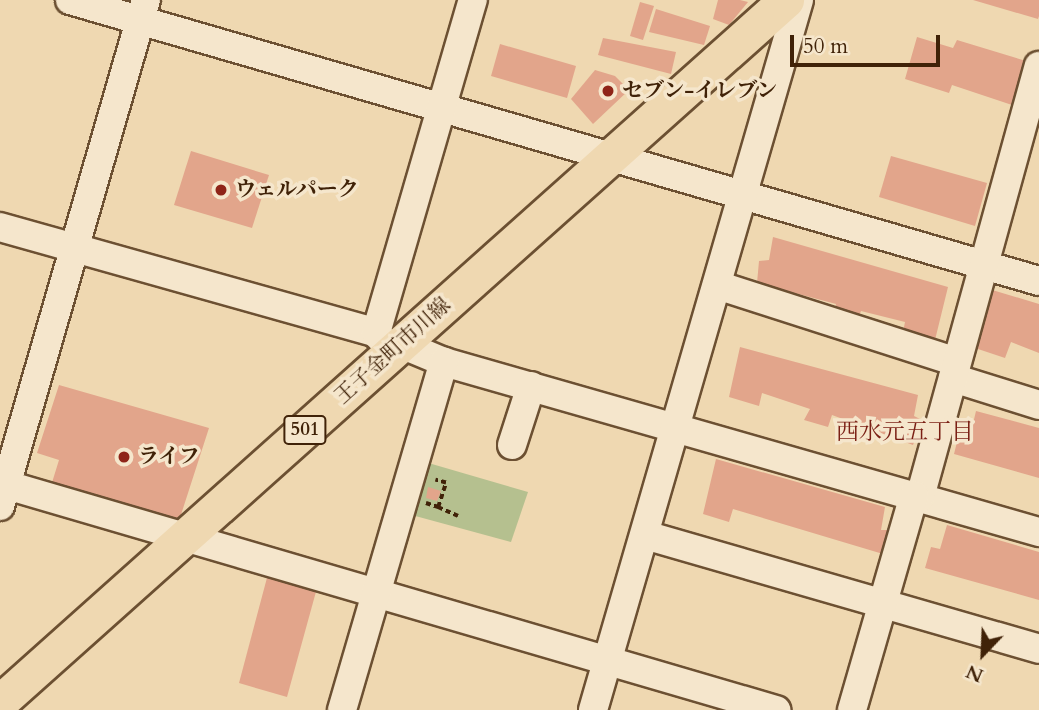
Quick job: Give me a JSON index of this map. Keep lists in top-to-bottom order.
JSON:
{
  "streets": {
    "main road": ["王子金町市川線", "501"]
  },
  "districts": ["西水元五丁目"],
  "places": ["セブン-イレブン", "ウェルパーク", "ライフ"],
  "scale_bar": "50 m",
  "north": "bottom left"
}
